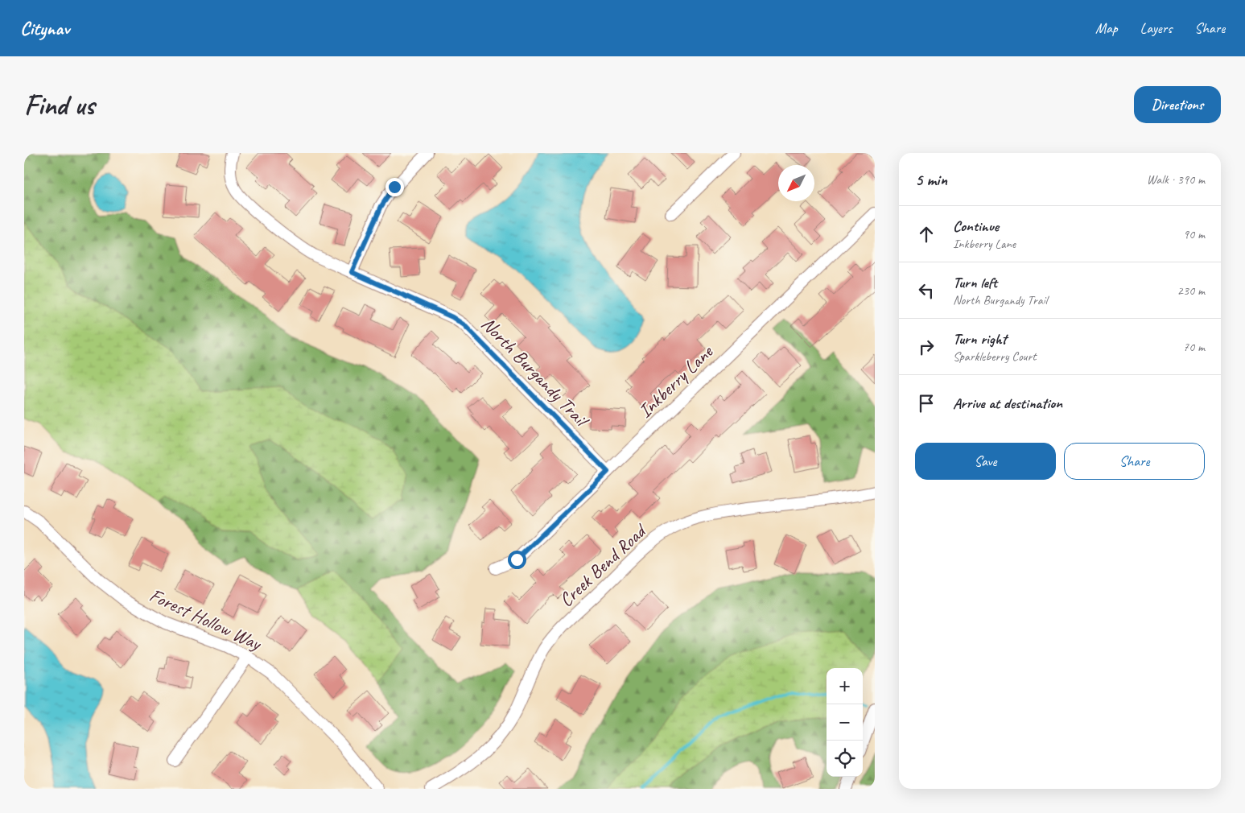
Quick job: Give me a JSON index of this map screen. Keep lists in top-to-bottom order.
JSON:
{
  "streets": {
    "street": [
      "North Burgandy Trail",
      "Inkberry Lane",
      "Creek Bend Road",
      "Forest Hollow Way"
    ]
  },
  "crossings": [
    ["North Burgandy Trail", "Inkberry Lane"]
  ],
  "north": "bottom left",
  "page": {
    "header": "Citynav",
    "nav": ["Map", "Layers", "Share"],
    "buttons": [
      "Directions",
      ["Save", "Share"]
    ],
    "title": "Find us",
    "heading": ["5 min", "Walk · 390 m"],
    "list": [
      ["Continue", "Inkberry Lane", "90 m"],
      ["Turn left", "North Burgandy Trail", "230 m"],
      ["Turn right", "Sparkleberry Court", "70 m"],
      "Arrive at destination"
    ],
    "map_buttons": ["+", "−"]
  }
}
